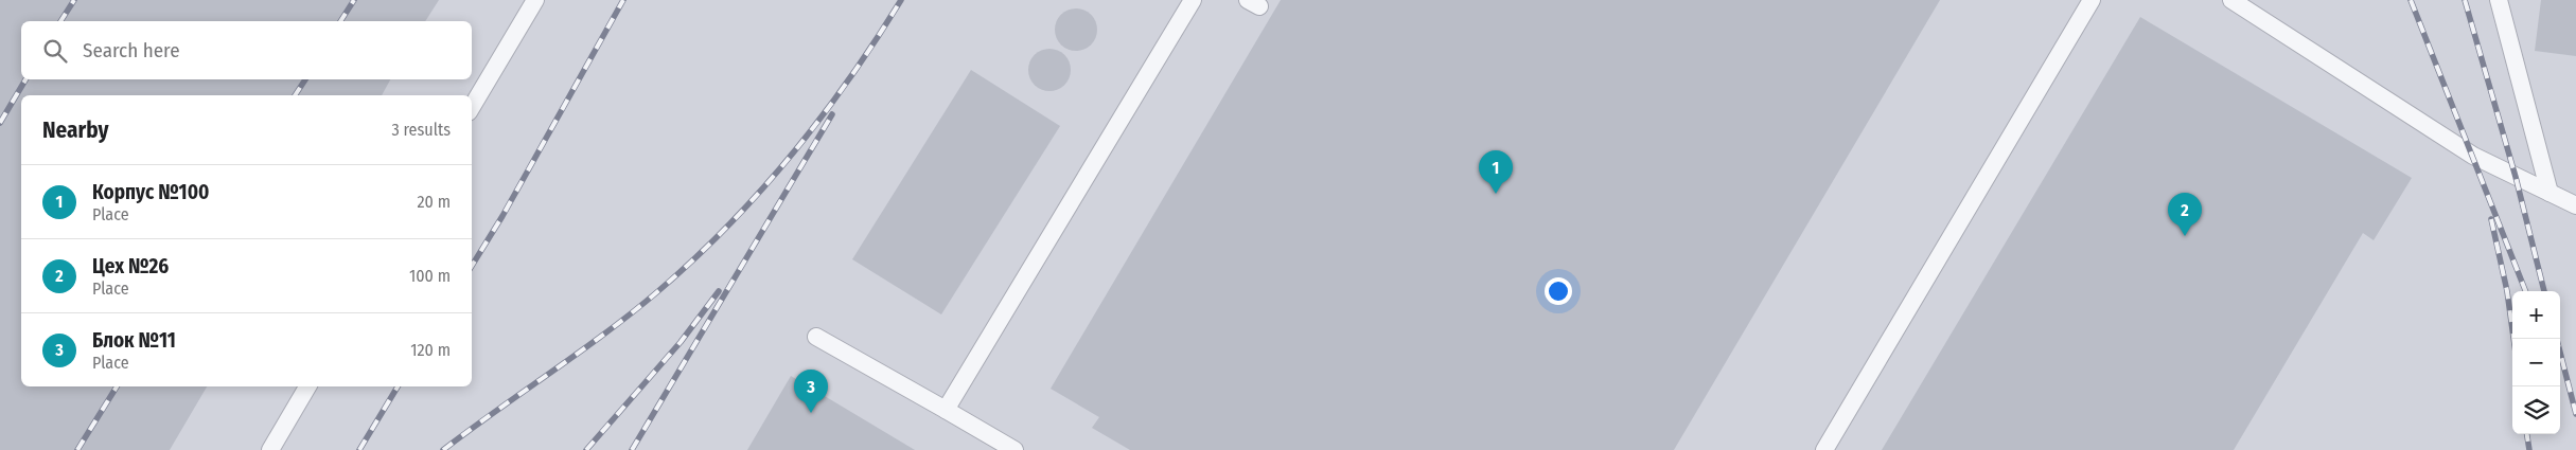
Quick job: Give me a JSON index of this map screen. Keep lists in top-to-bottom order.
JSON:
{
  "page": {
    "search": "Search here",
    "heading": ["Nearby", "3 results"],
    "pins": ["1", "2", "3"],
    "list": [
      {
        "mark": "1",
        "name": "Корпус №100",
        "note": "Place",
        "value": "20 m"
      },
      {
        "mark": "2",
        "name": "Цех №26",
        "note": "Place",
        "value": "100 m"
      },
      {
        "mark": "3",
        "name": "Блок №11",
        "note": "Place",
        "value": "120 m"
      }
    ],
    "map_buttons": ["+", "−"]
  }
}
